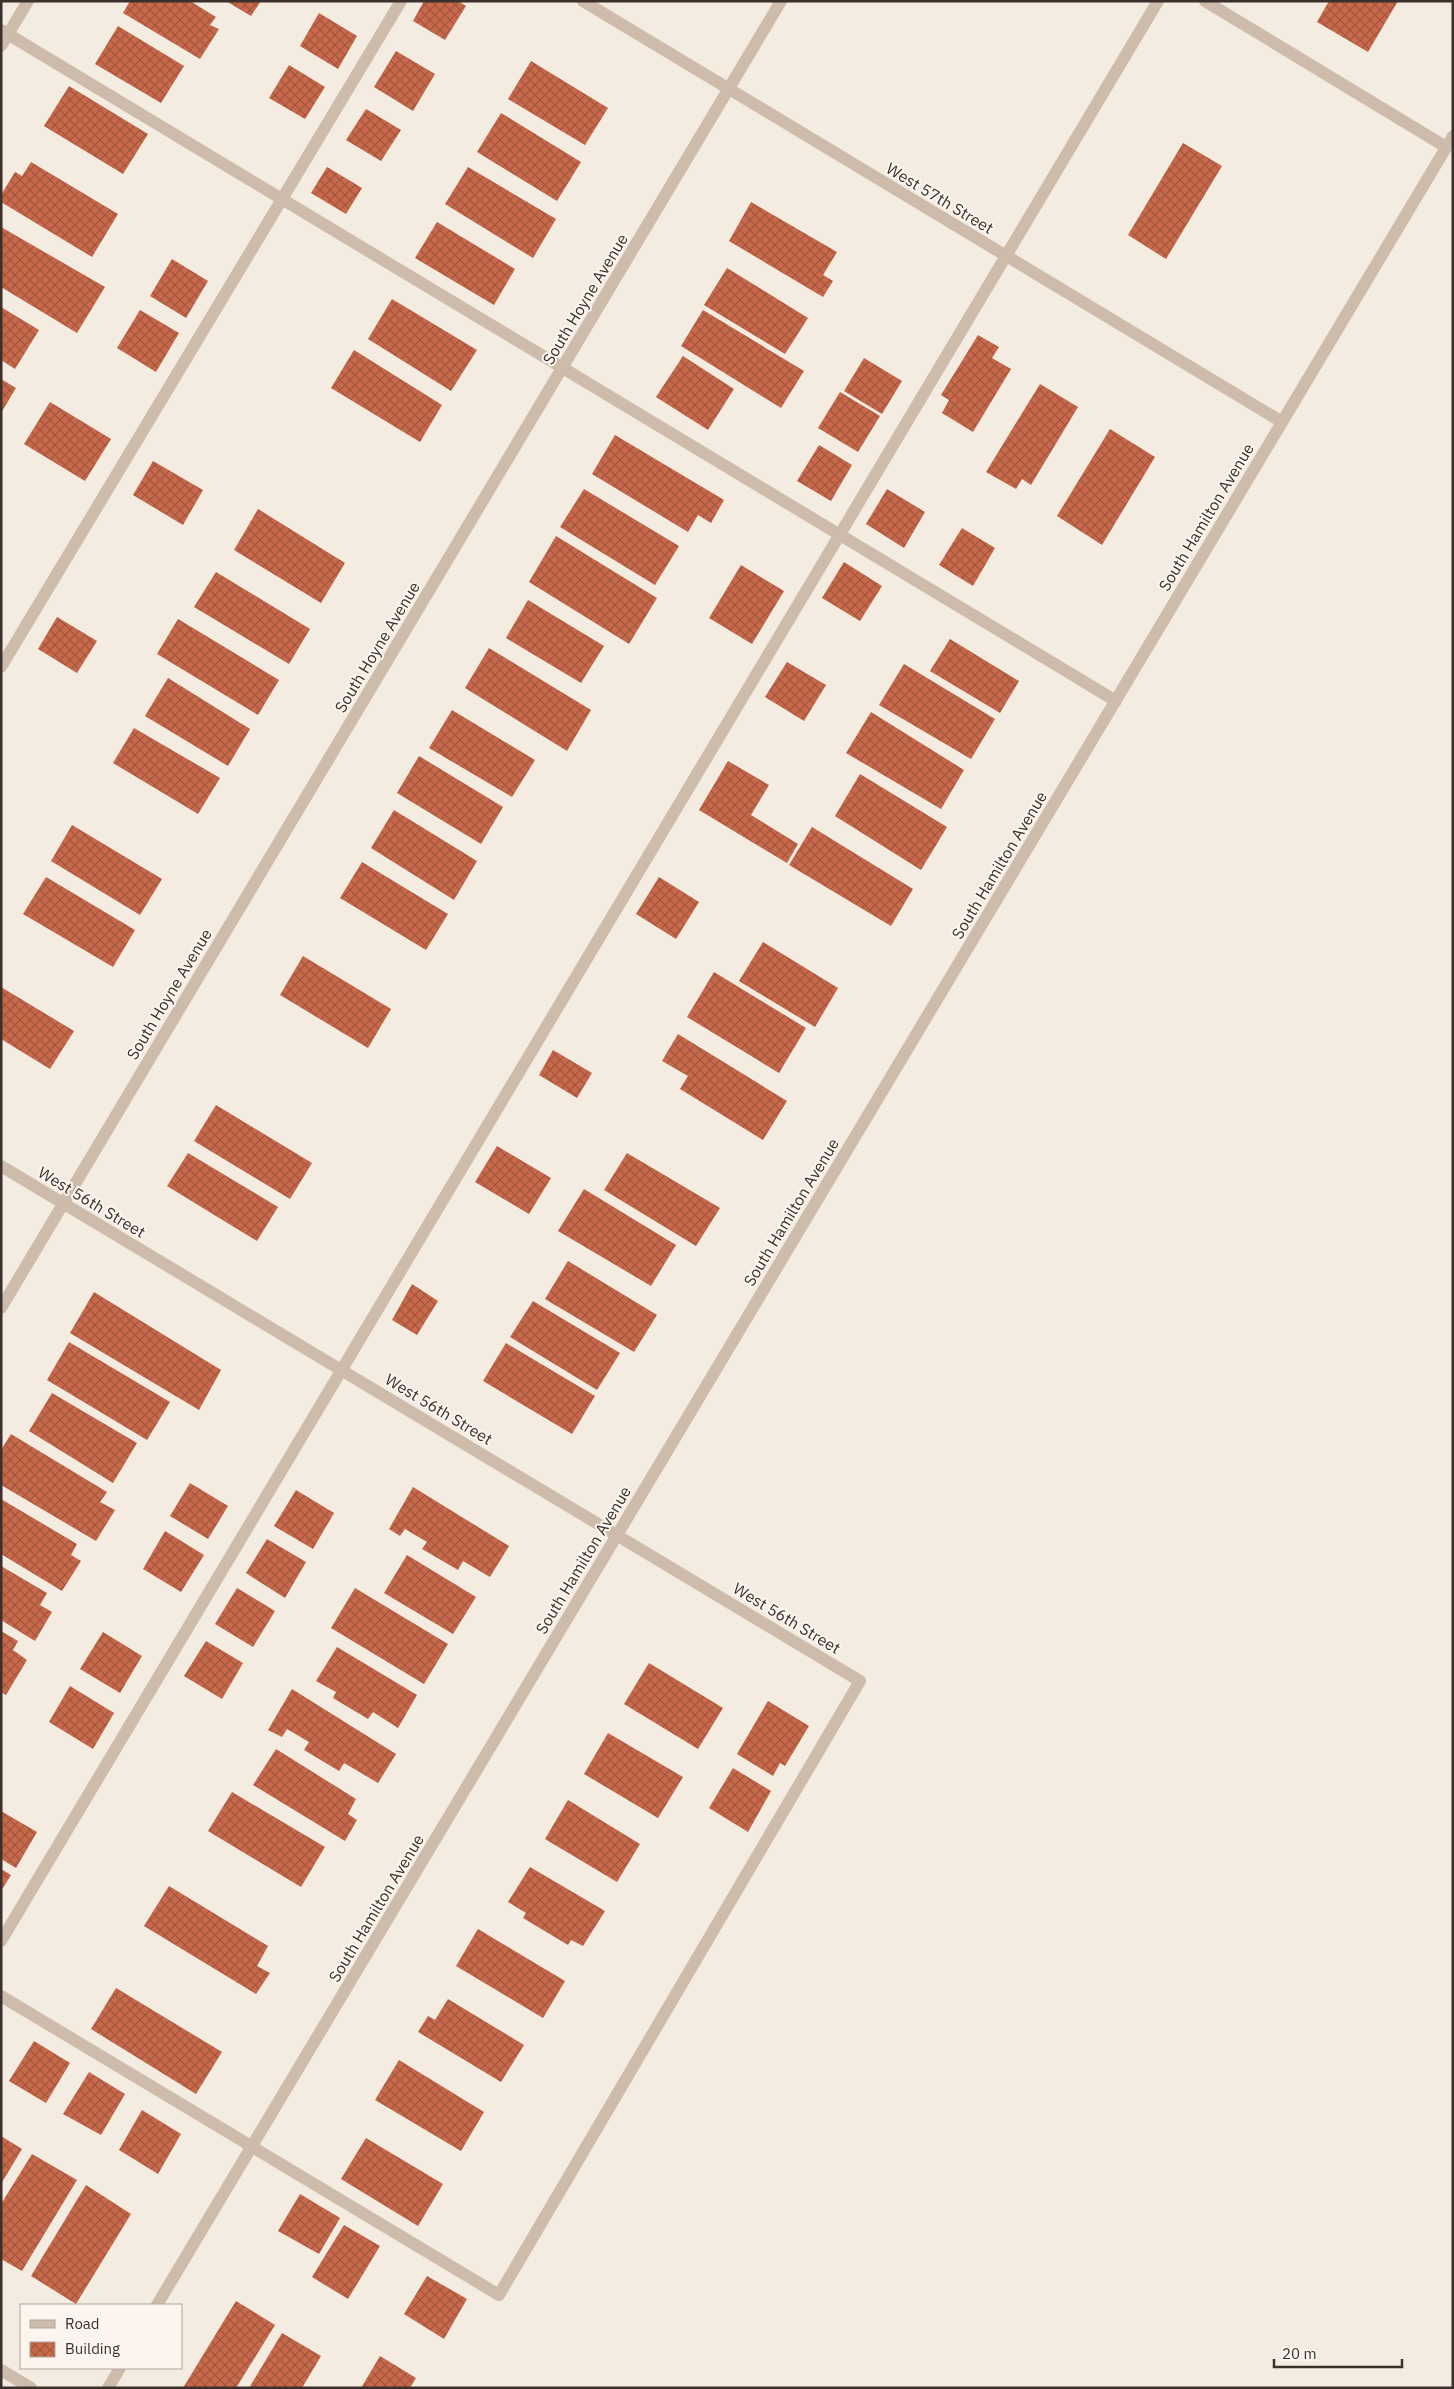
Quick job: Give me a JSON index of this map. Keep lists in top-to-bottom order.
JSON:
{
  "streets": {
    "street": [
      "West 57th Street",
      "South Hoyne Avenue",
      "South Hamilton Avenue",
      "West 56th Street"
    ]
  },
  "crossings": [
    ["West 57th Street", "South Hoyne Avenue"],
    ["West 57th Street", "South Hamilton Avenue"],
    ["South Hoyne Avenue", "West 56th Street"],
    ["South Hamilton Avenue", "West 56th Street"]
  ],
  "legend": ["Road", "Building"],
  "scale_bar": "20 m"
}
